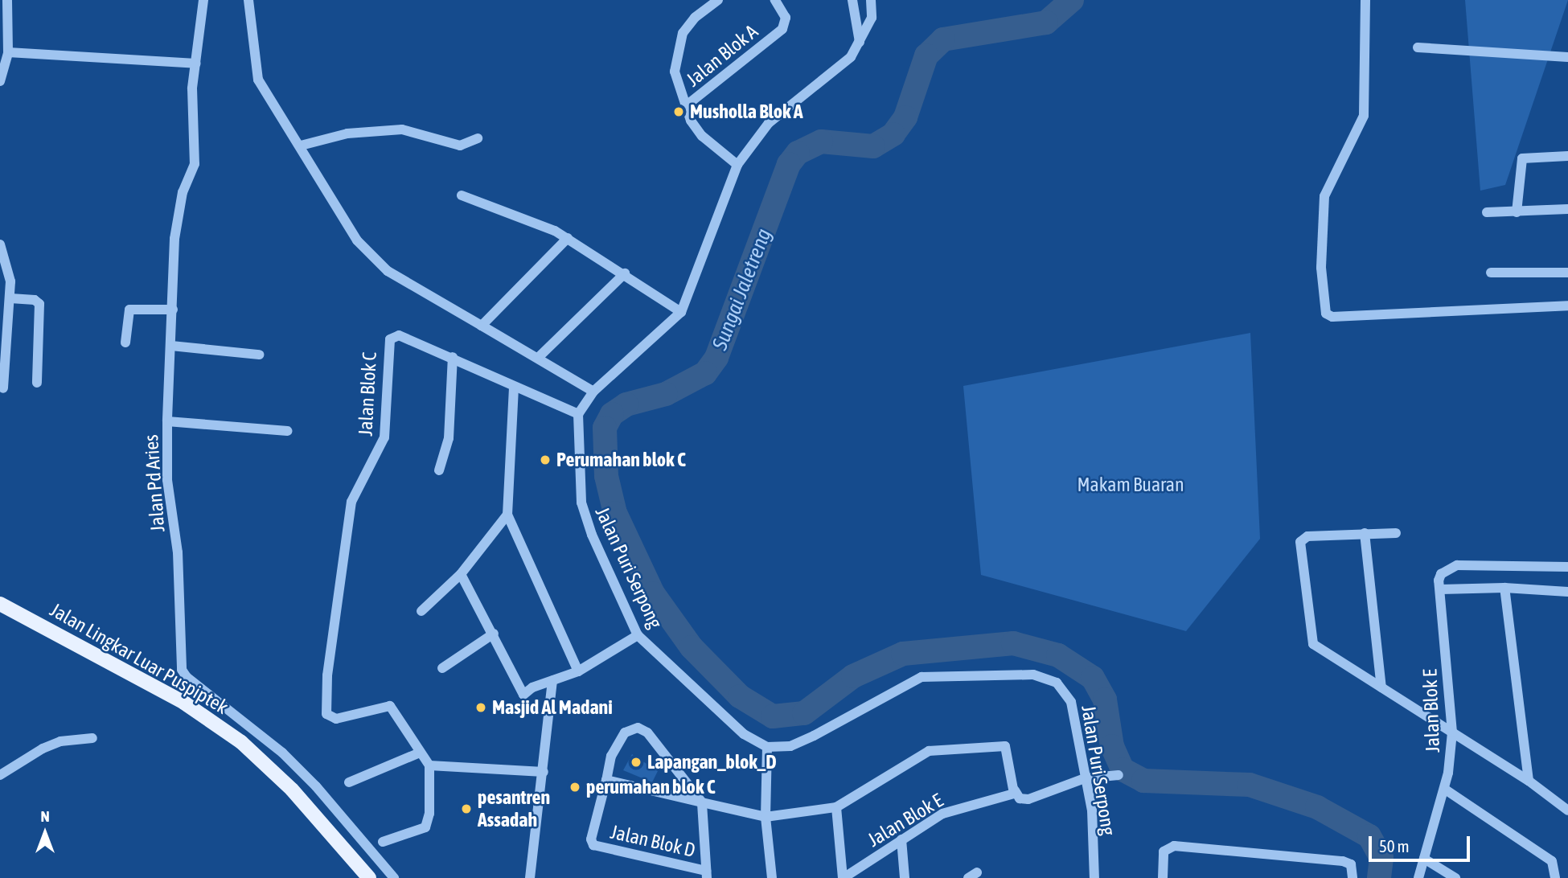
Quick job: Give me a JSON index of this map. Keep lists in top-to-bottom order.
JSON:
{
  "streets": {
    "main road": ["Jalan Lingkar Luar Puspiptek"],
    "street": [
      "Jalan Blok A",
      "Jalan Blok C",
      "Jalan Pd Aries",
      "Jalan Puri Serpong",
      "Jalan Blok E",
      "Jalan Blok D"
    ]
  },
  "crossings": [
    ["Jalan Blok C", "Jalan Puri Serpong"]
  ],
  "water": ["Sungai Jaletreng"],
  "parks": ["Makam Buaran"],
  "places": [
    "Musholla Blok A",
    "Perumahan blok C",
    "Masjid Al Madani",
    "Lapangan_blok_D",
    "perumahan blok C",
    "pesantren Assadah"
  ],
  "scale_bar": "50 m",
  "north": "top"
}
